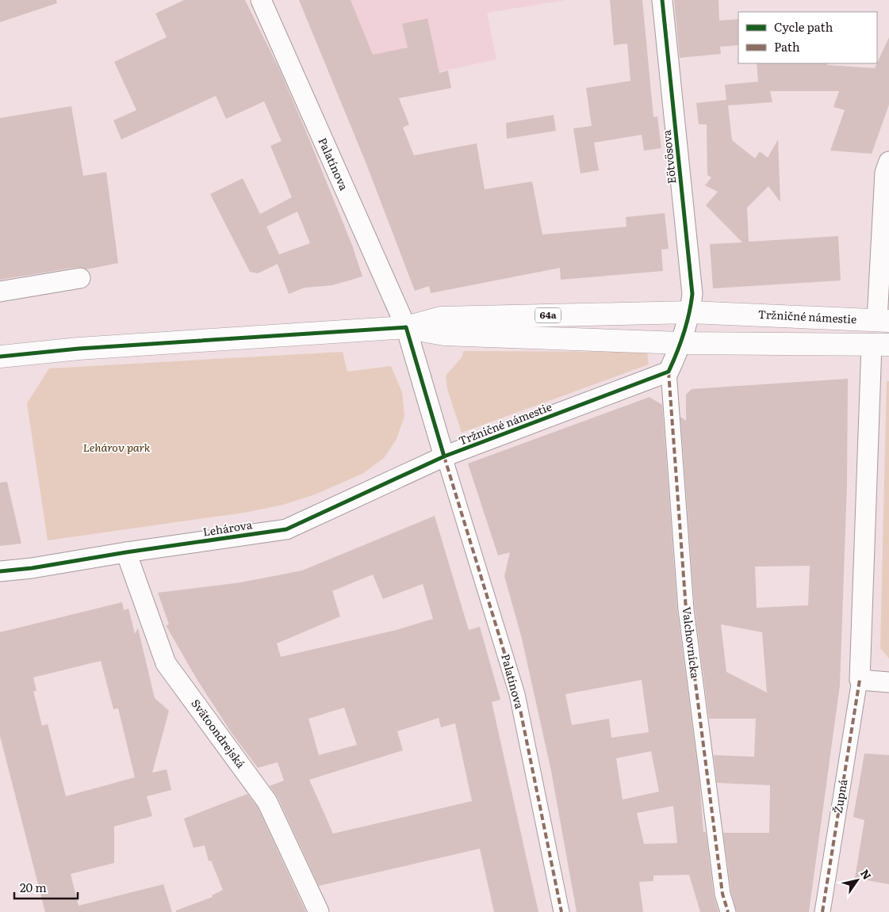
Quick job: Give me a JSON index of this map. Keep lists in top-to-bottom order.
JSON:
{
  "streets": {
    "main road": ["64a", "Tržničné námestie"],
    "street": [
      "Eötvösova",
      "Palatínova",
      "Lehárova",
      "Valchovnícka",
      "Svätoondrejská",
      "Župná"
    ]
  },
  "crossings": [
    ["Eötvösova", "64a"],
    ["Eötvösova", "Tržničné námestie"],
    ["Palatínova", "64a"],
    ["Palatínova", "Tržničné námestie"],
    ["Palatínova", "Lehárova"],
    ["64a", "Tržničné námestie"],
    ["Tržničné námestie", "Lehárova"],
    ["Tržničné námestie", "Valchovnícka"],
    ["Lehárova", "Svätoondrejská"]
  ],
  "parks": ["Lehárov park"],
  "legend": ["Cycle path", "Path"],
  "scale_bar": "20 m",
  "north": "top right"
}
